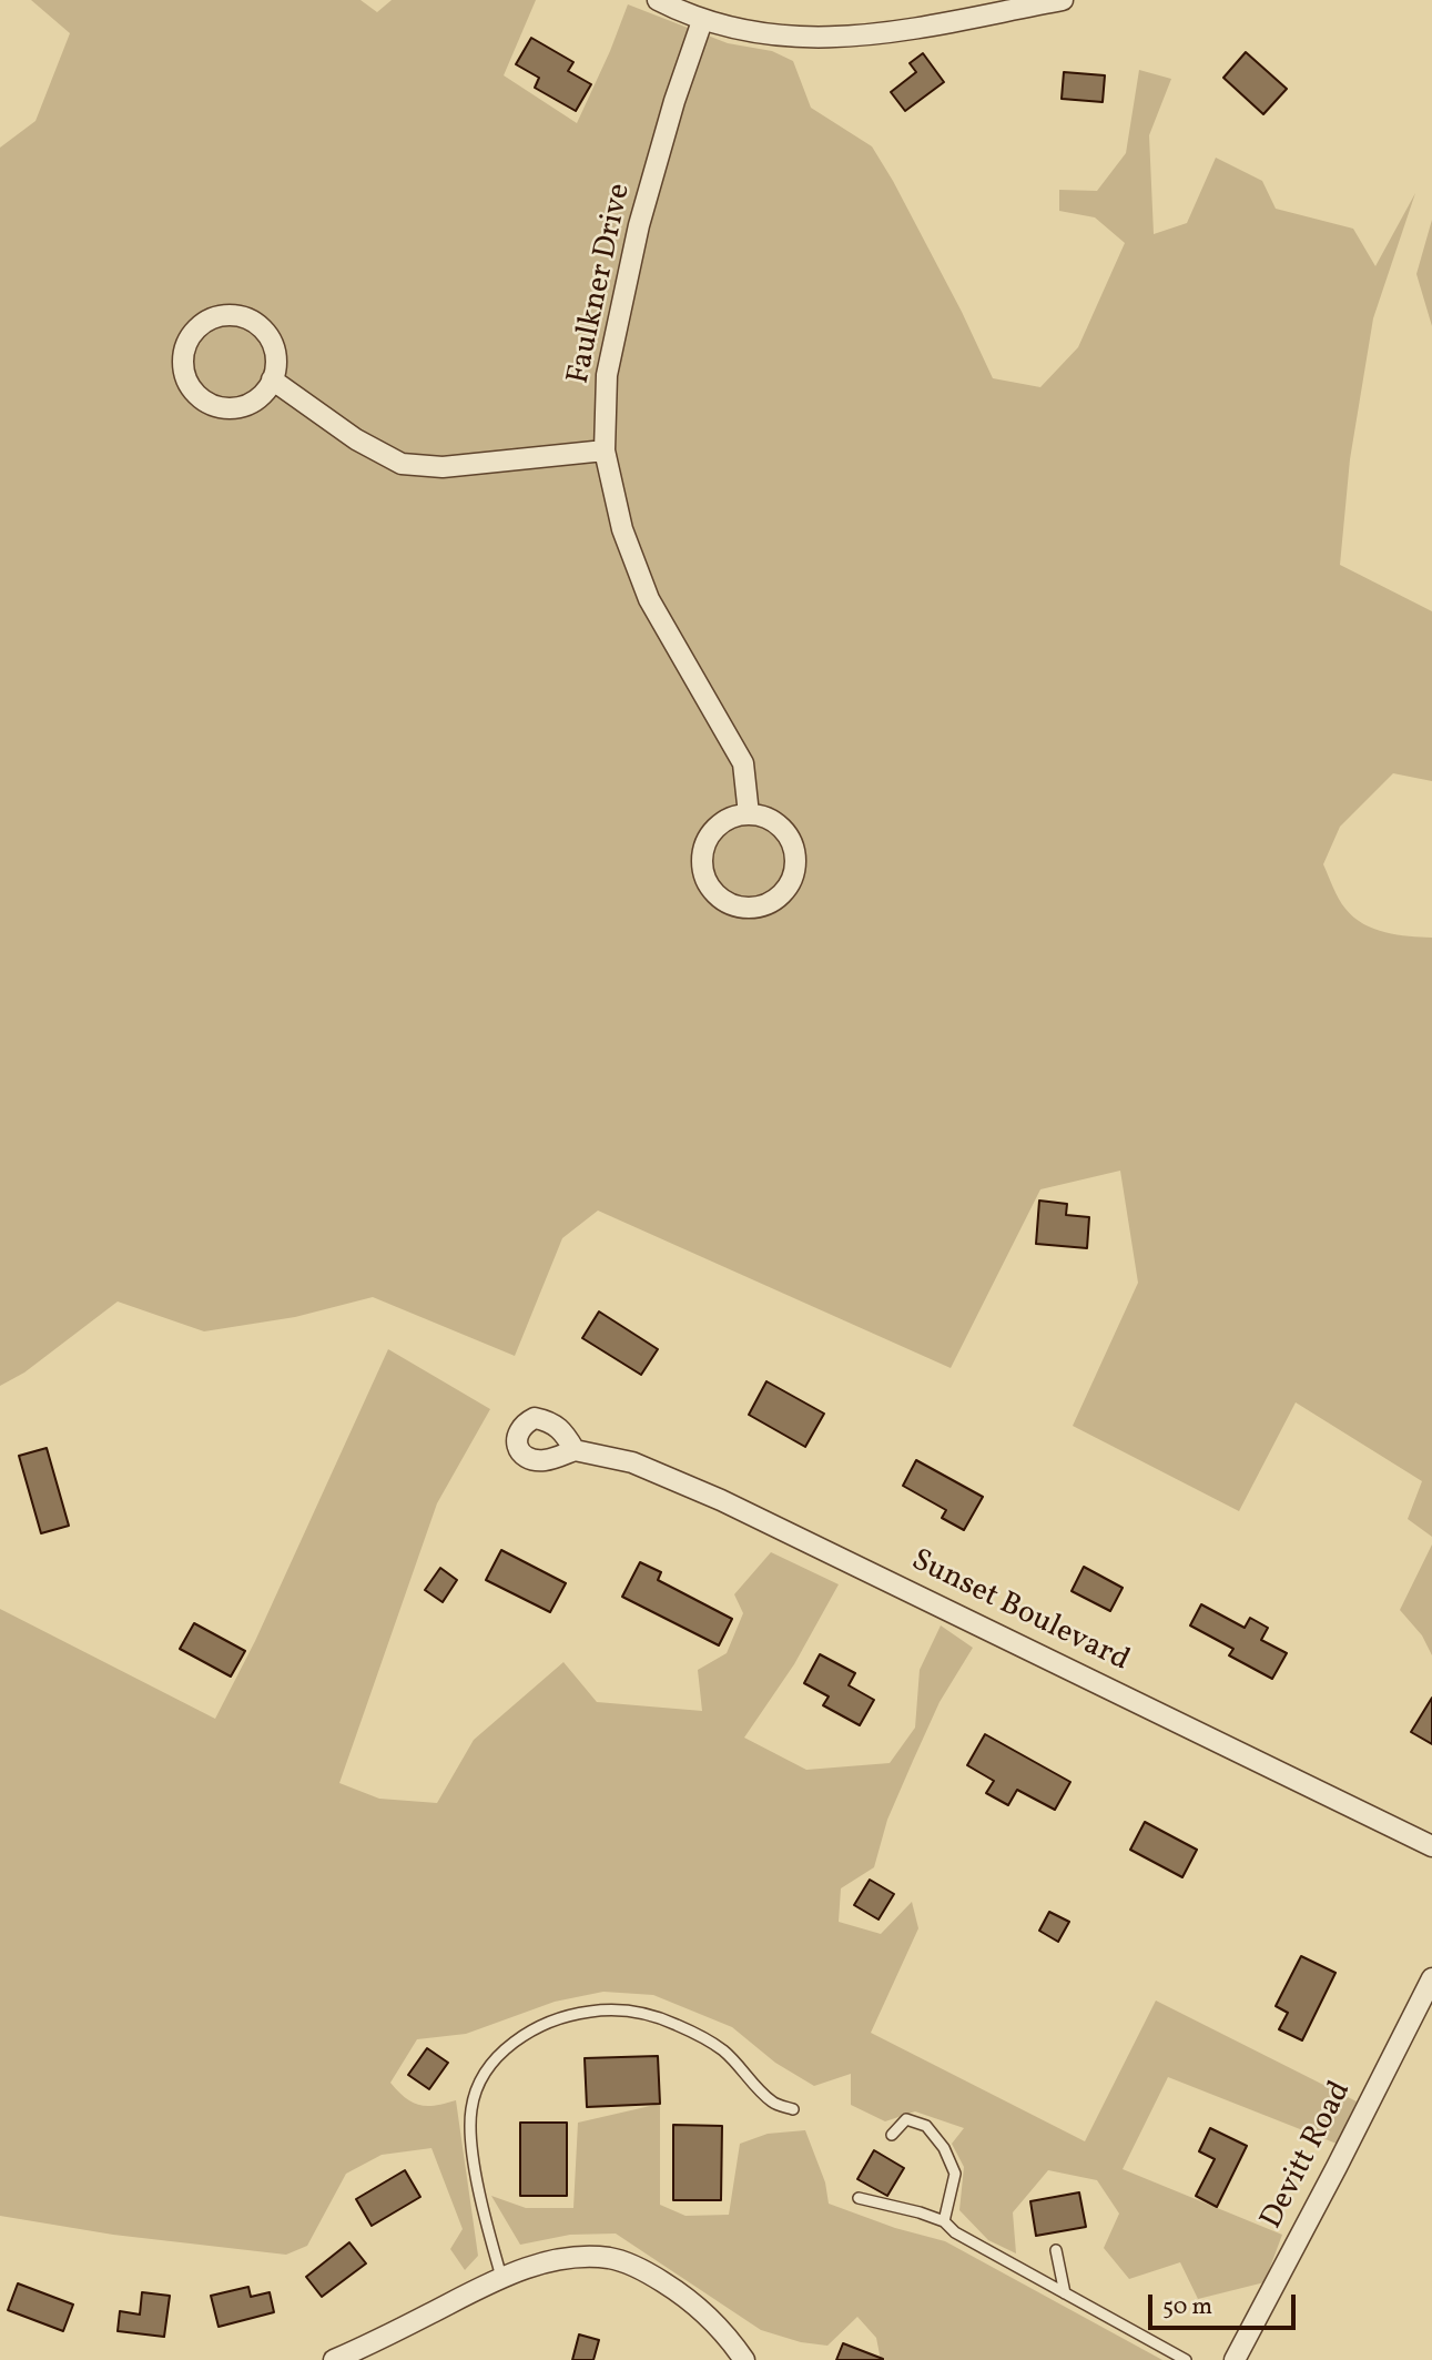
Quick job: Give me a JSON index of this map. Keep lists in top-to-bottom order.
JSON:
{
  "streets": {
    "street": ["Faulkner Drive", "Sunset Boulevard", "Devitt Road"]
  },
  "scale_bar": "50 m"
}
